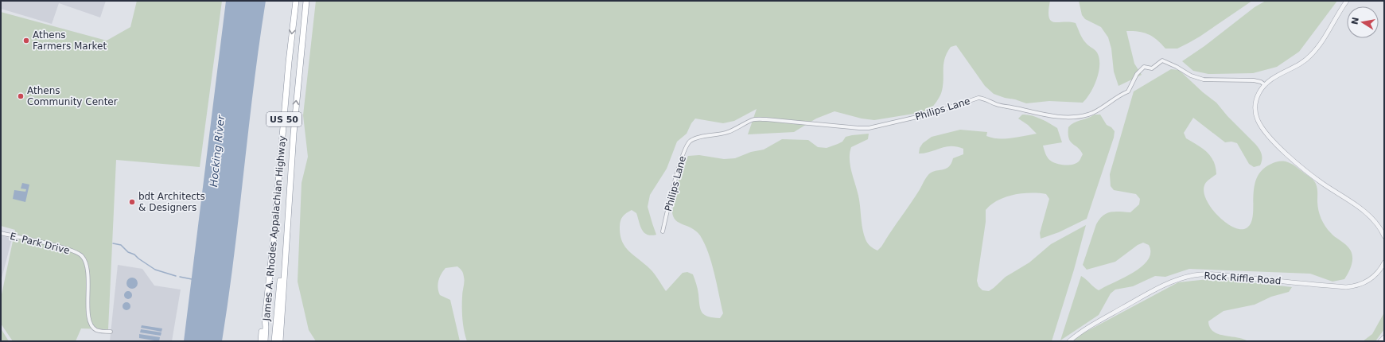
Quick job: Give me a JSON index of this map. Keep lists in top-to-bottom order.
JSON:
{
  "streets": {
    "highway": ["US 50", "James A. Rhodes Appalachian Highway"],
    "street": ["Philips Lane", "E. Park Drive", "Rock Riffle Road"]
  },
  "water": ["Hocking River"],
  "places": ["Athens Farmers Market", "Athens Community Center", "bdt Architects & Designers"],
  "north": "left"
}
